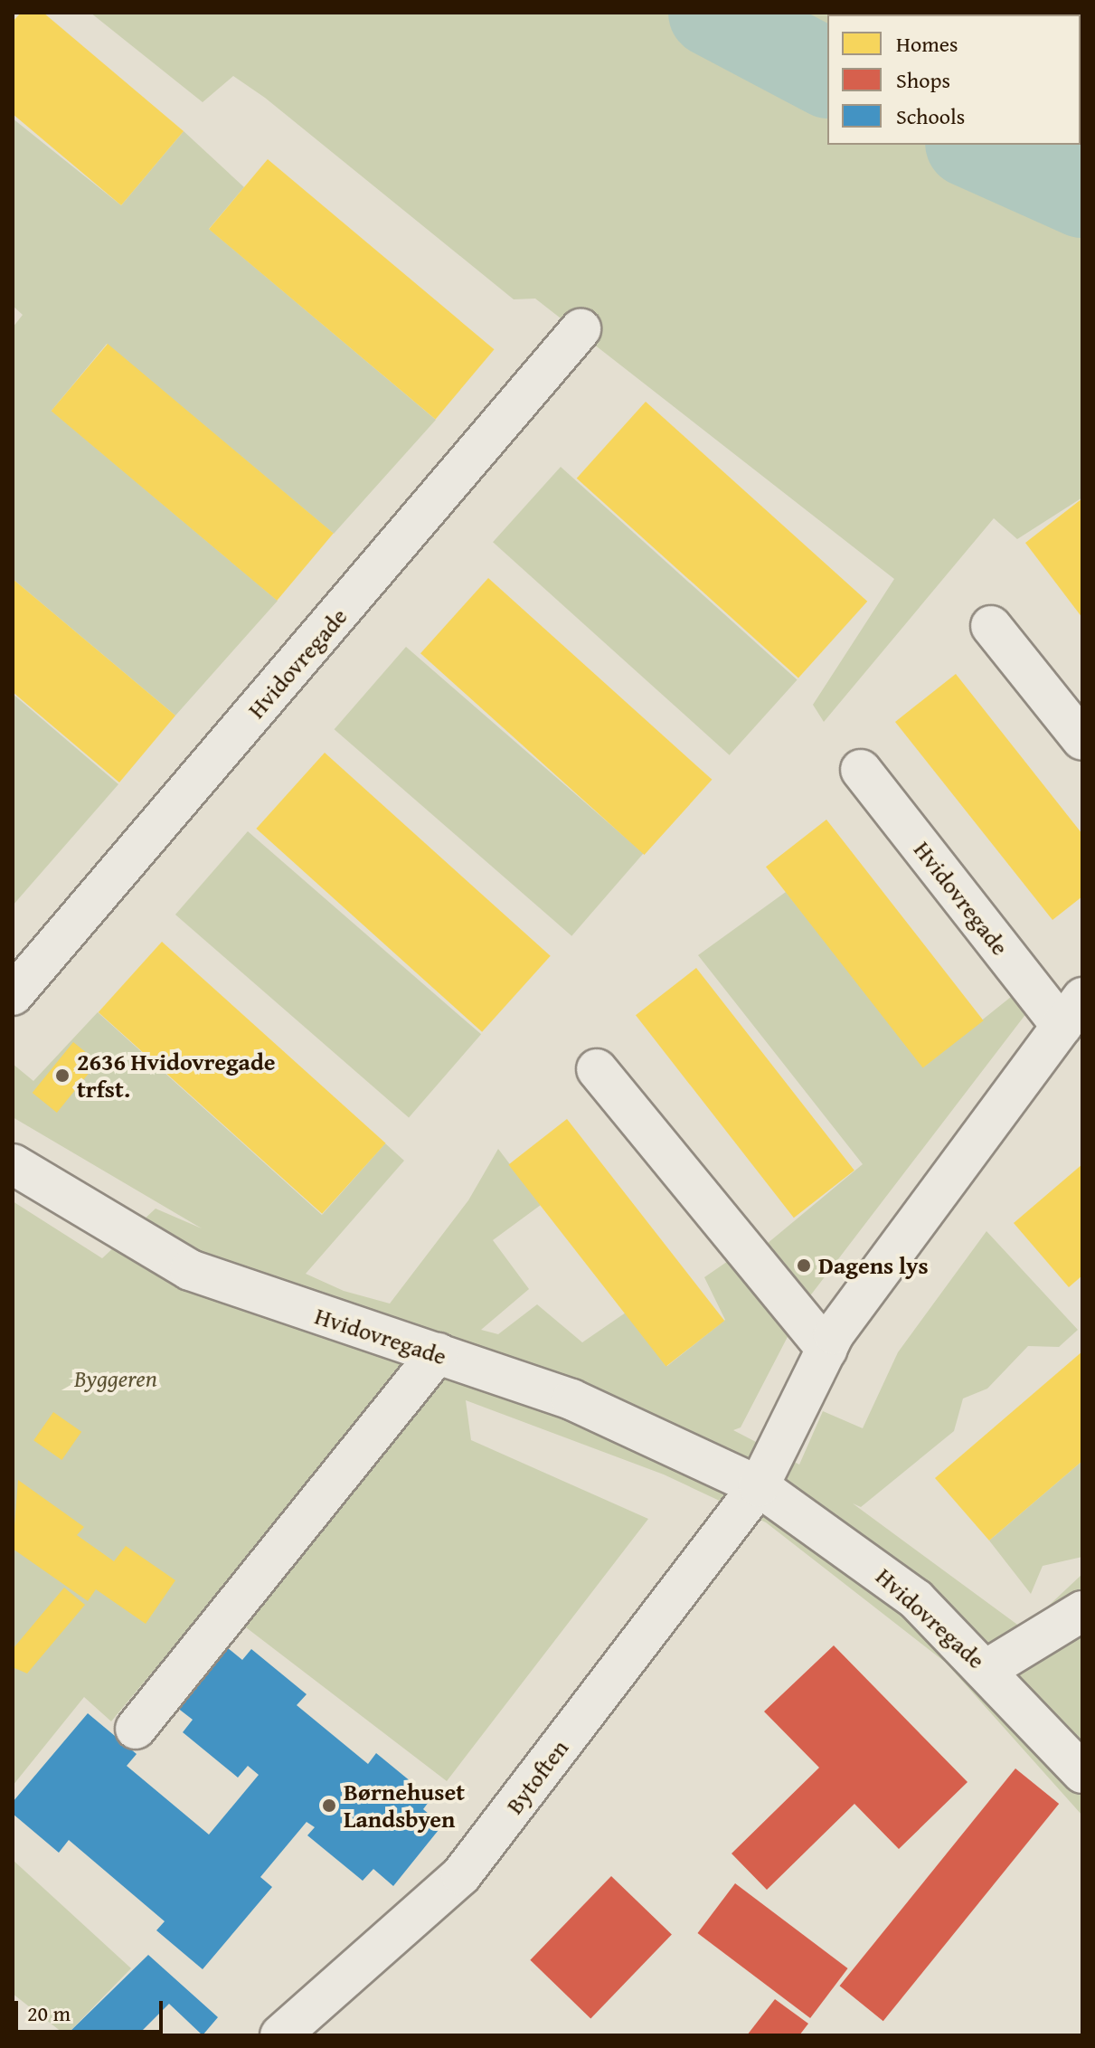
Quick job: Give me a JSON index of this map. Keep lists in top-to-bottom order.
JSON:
{
  "streets": {
    "street": ["Hvidovregade", "Bytoften"]
  },
  "crossings": [
    ["Hvidovregade", "Bytoften"]
  ],
  "parks": ["Byggeren"],
  "places": ["2636 Hvidovregade trfst.", "Dagens lys", "Børnehuset Landsbyen"],
  "legend": ["Homes", "Shops", "Schools"],
  "scale_bar": "20 m"
}
